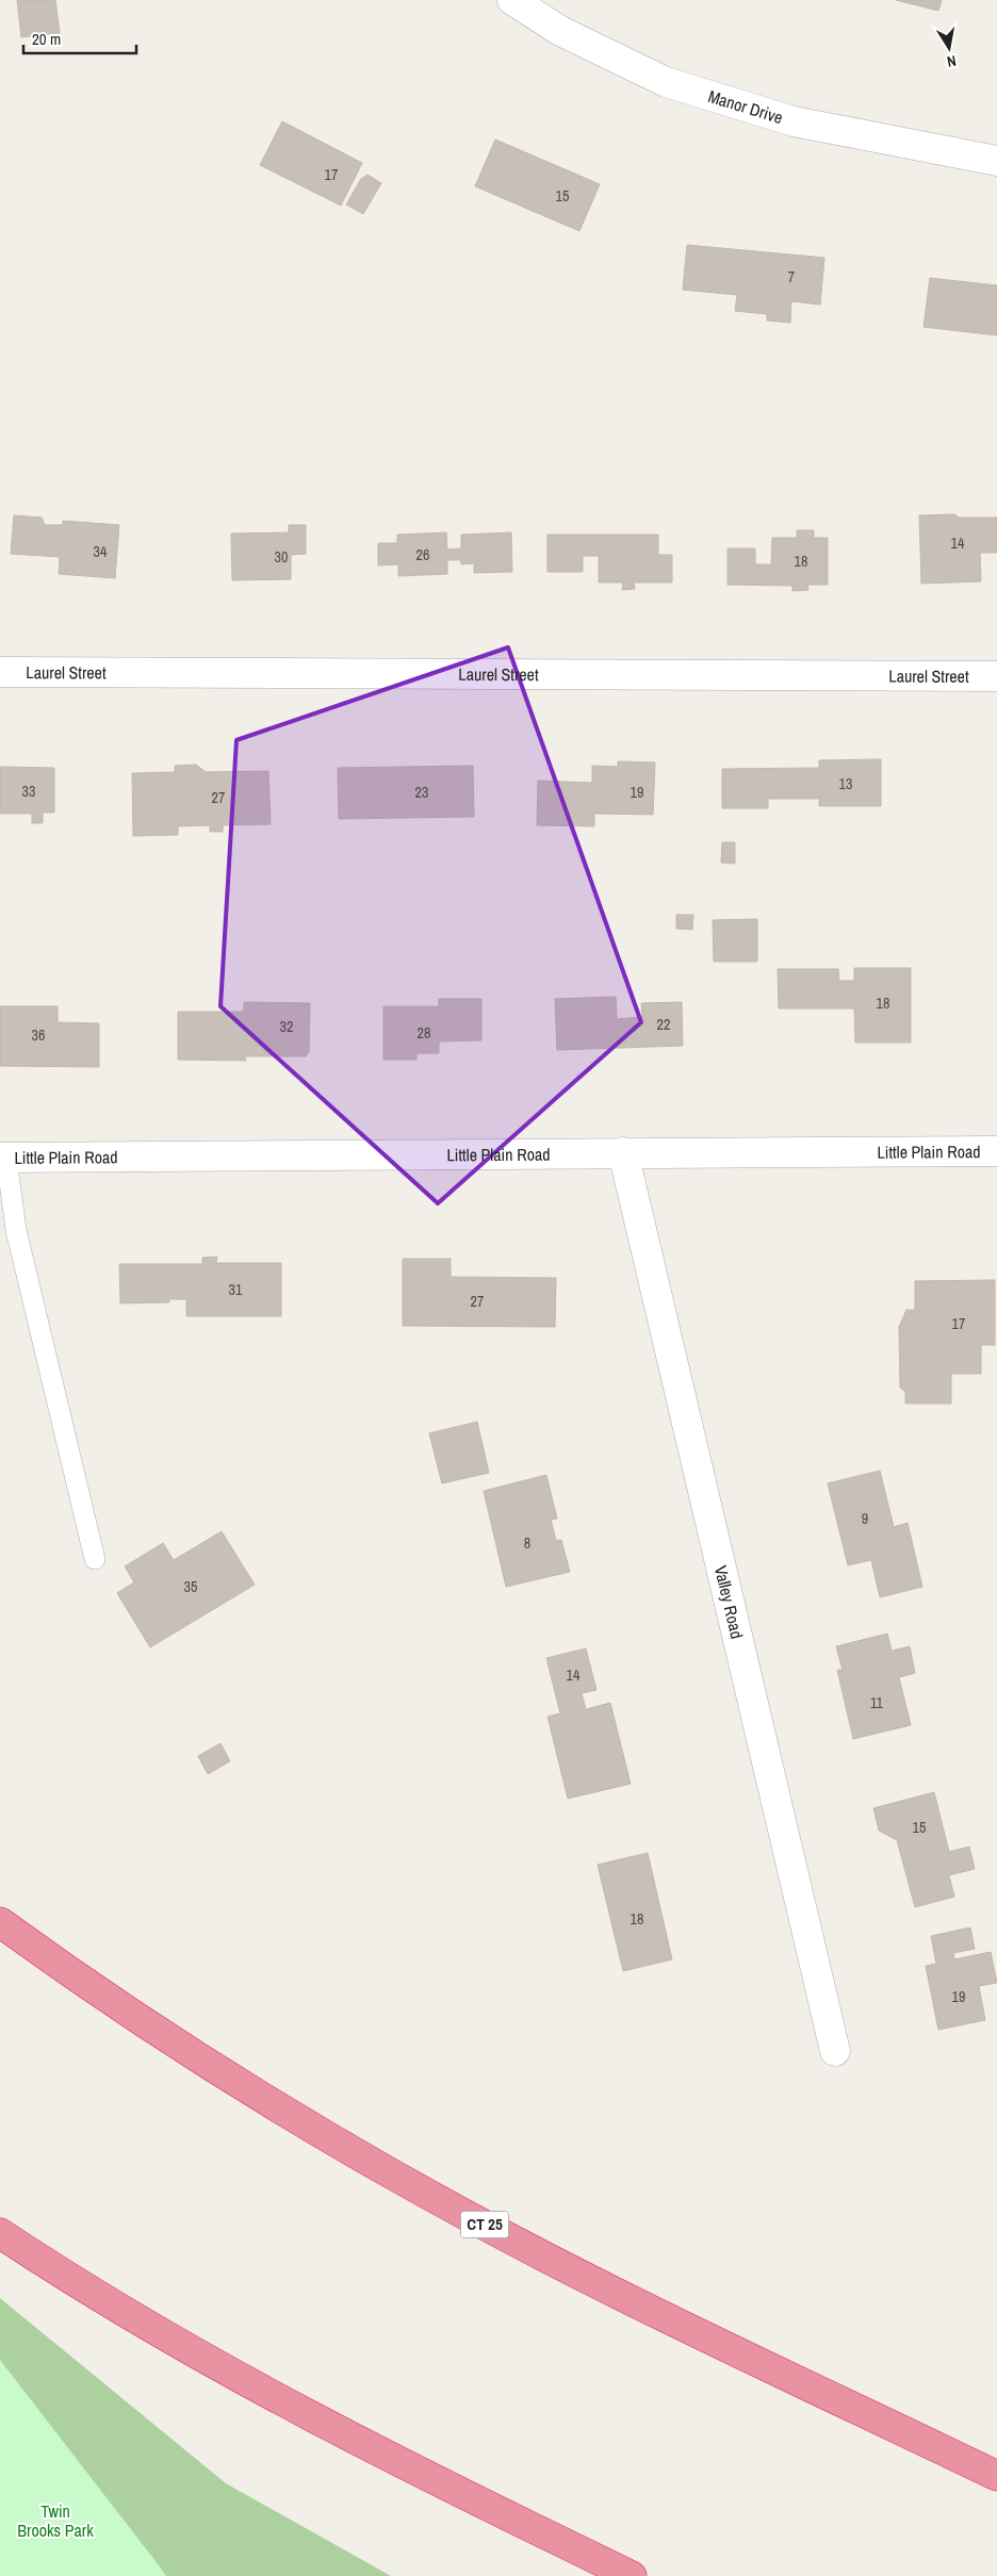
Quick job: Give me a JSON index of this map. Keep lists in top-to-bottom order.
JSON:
{
  "streets": {
    "highway": ["CT 25"],
    "street": [
      "Manor Drive",
      "Laurel Street",
      "Little Plain Road",
      "Valley Road"
    ]
  },
  "crossings": [
    ["Little Plain Road", "Valley Road"]
  ],
  "parks": ["Twin Brooks Park"],
  "house_numbers": [
    "17",
    "15",
    "7",
    "14",
    "34",
    "26",
    "30",
    "18",
    "13",
    "33",
    "23",
    "19",
    "27",
    "18",
    "22",
    "32",
    "28",
    "36",
    "31",
    "27",
    "17",
    "9",
    "8",
    "35",
    "14",
    "11",
    "15",
    "18",
    "19"
  ],
  "scale_bar": "20 m",
  "north": "bottom"
}
